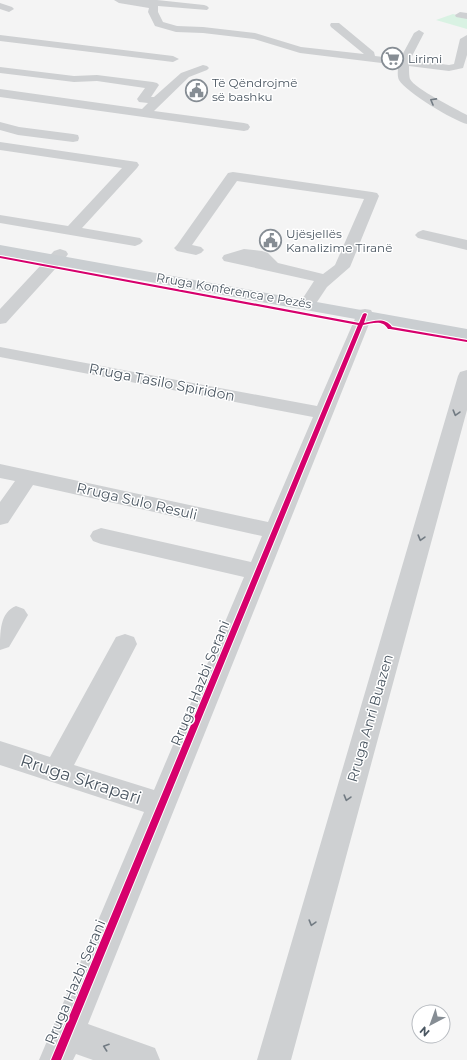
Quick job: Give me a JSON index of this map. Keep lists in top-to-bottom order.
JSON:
{
  "streets": {
    "main road": ["Rruga Konferenca e Pezës"],
    "street": [
      "Rruga Tasilo Spiridon",
      "Rruga Sulo Resuli",
      "Rruga Hazbi Serani",
      "Rruga Anri Buazen",
      "Rruga Skrapari"
    ]
  },
  "crossings": [
    ["Rruga Konferenca e Pezës", "Rruga Hazbi Serani"],
    ["Rruga Tasilo Spiridon", "Rruga Hazbi Serani"],
    ["Rruga Sulo Resuli", "Rruga Hazbi Serani"],
    ["Rruga Hazbi Serani", "Rruga Skrapari"]
  ],
  "one_way": ["Rruga Anri Buazen"],
  "places": {
    "supermarket": ["Lirimi"],
    "public building": ["Të Qëndrojmë së bashku", "Ujësjellës Kanalizime Tiranë"]
  },
  "north": "bottom left"
}
